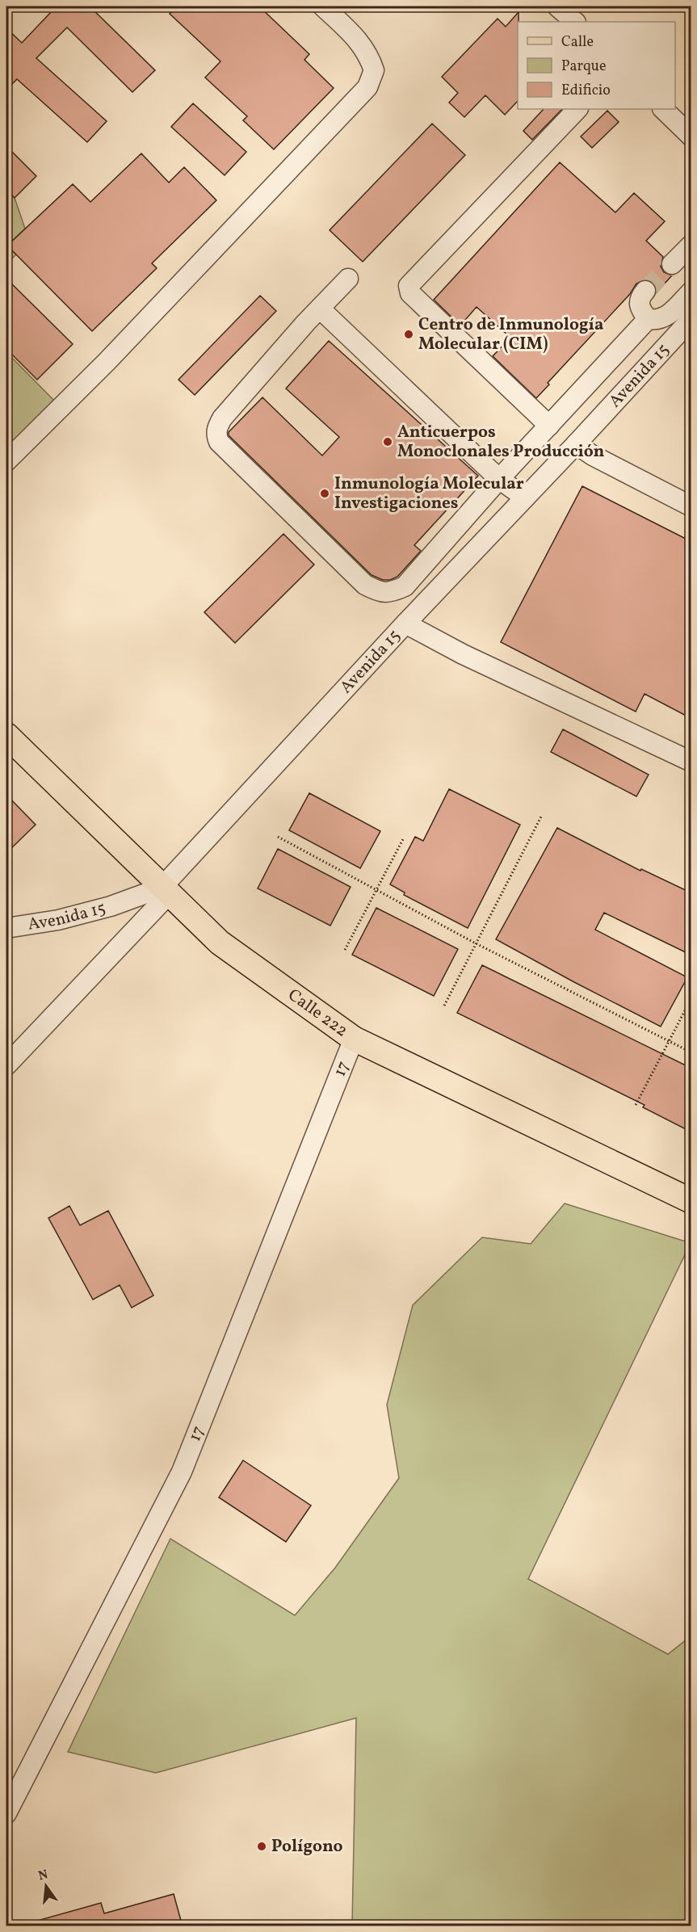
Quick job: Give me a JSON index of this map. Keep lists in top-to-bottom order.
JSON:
{
  "streets": {
    "main road": ["Calle 222"],
    "street": ["Avenida 15", "17"]
  },
  "crossings": [
    ["Avenida 15", "Calle 222"],
    ["Calle 222", "17"]
  ],
  "places": [
    "Centro de Inmunología Molecular (CIM)",
    "Anticuerpos Monoclonales Producción",
    "Inmunología Molecular Investigaciones",
    "Polígono"
  ],
  "legend": ["Calle", "Parque", "Edificio"],
  "north": "top"
}
